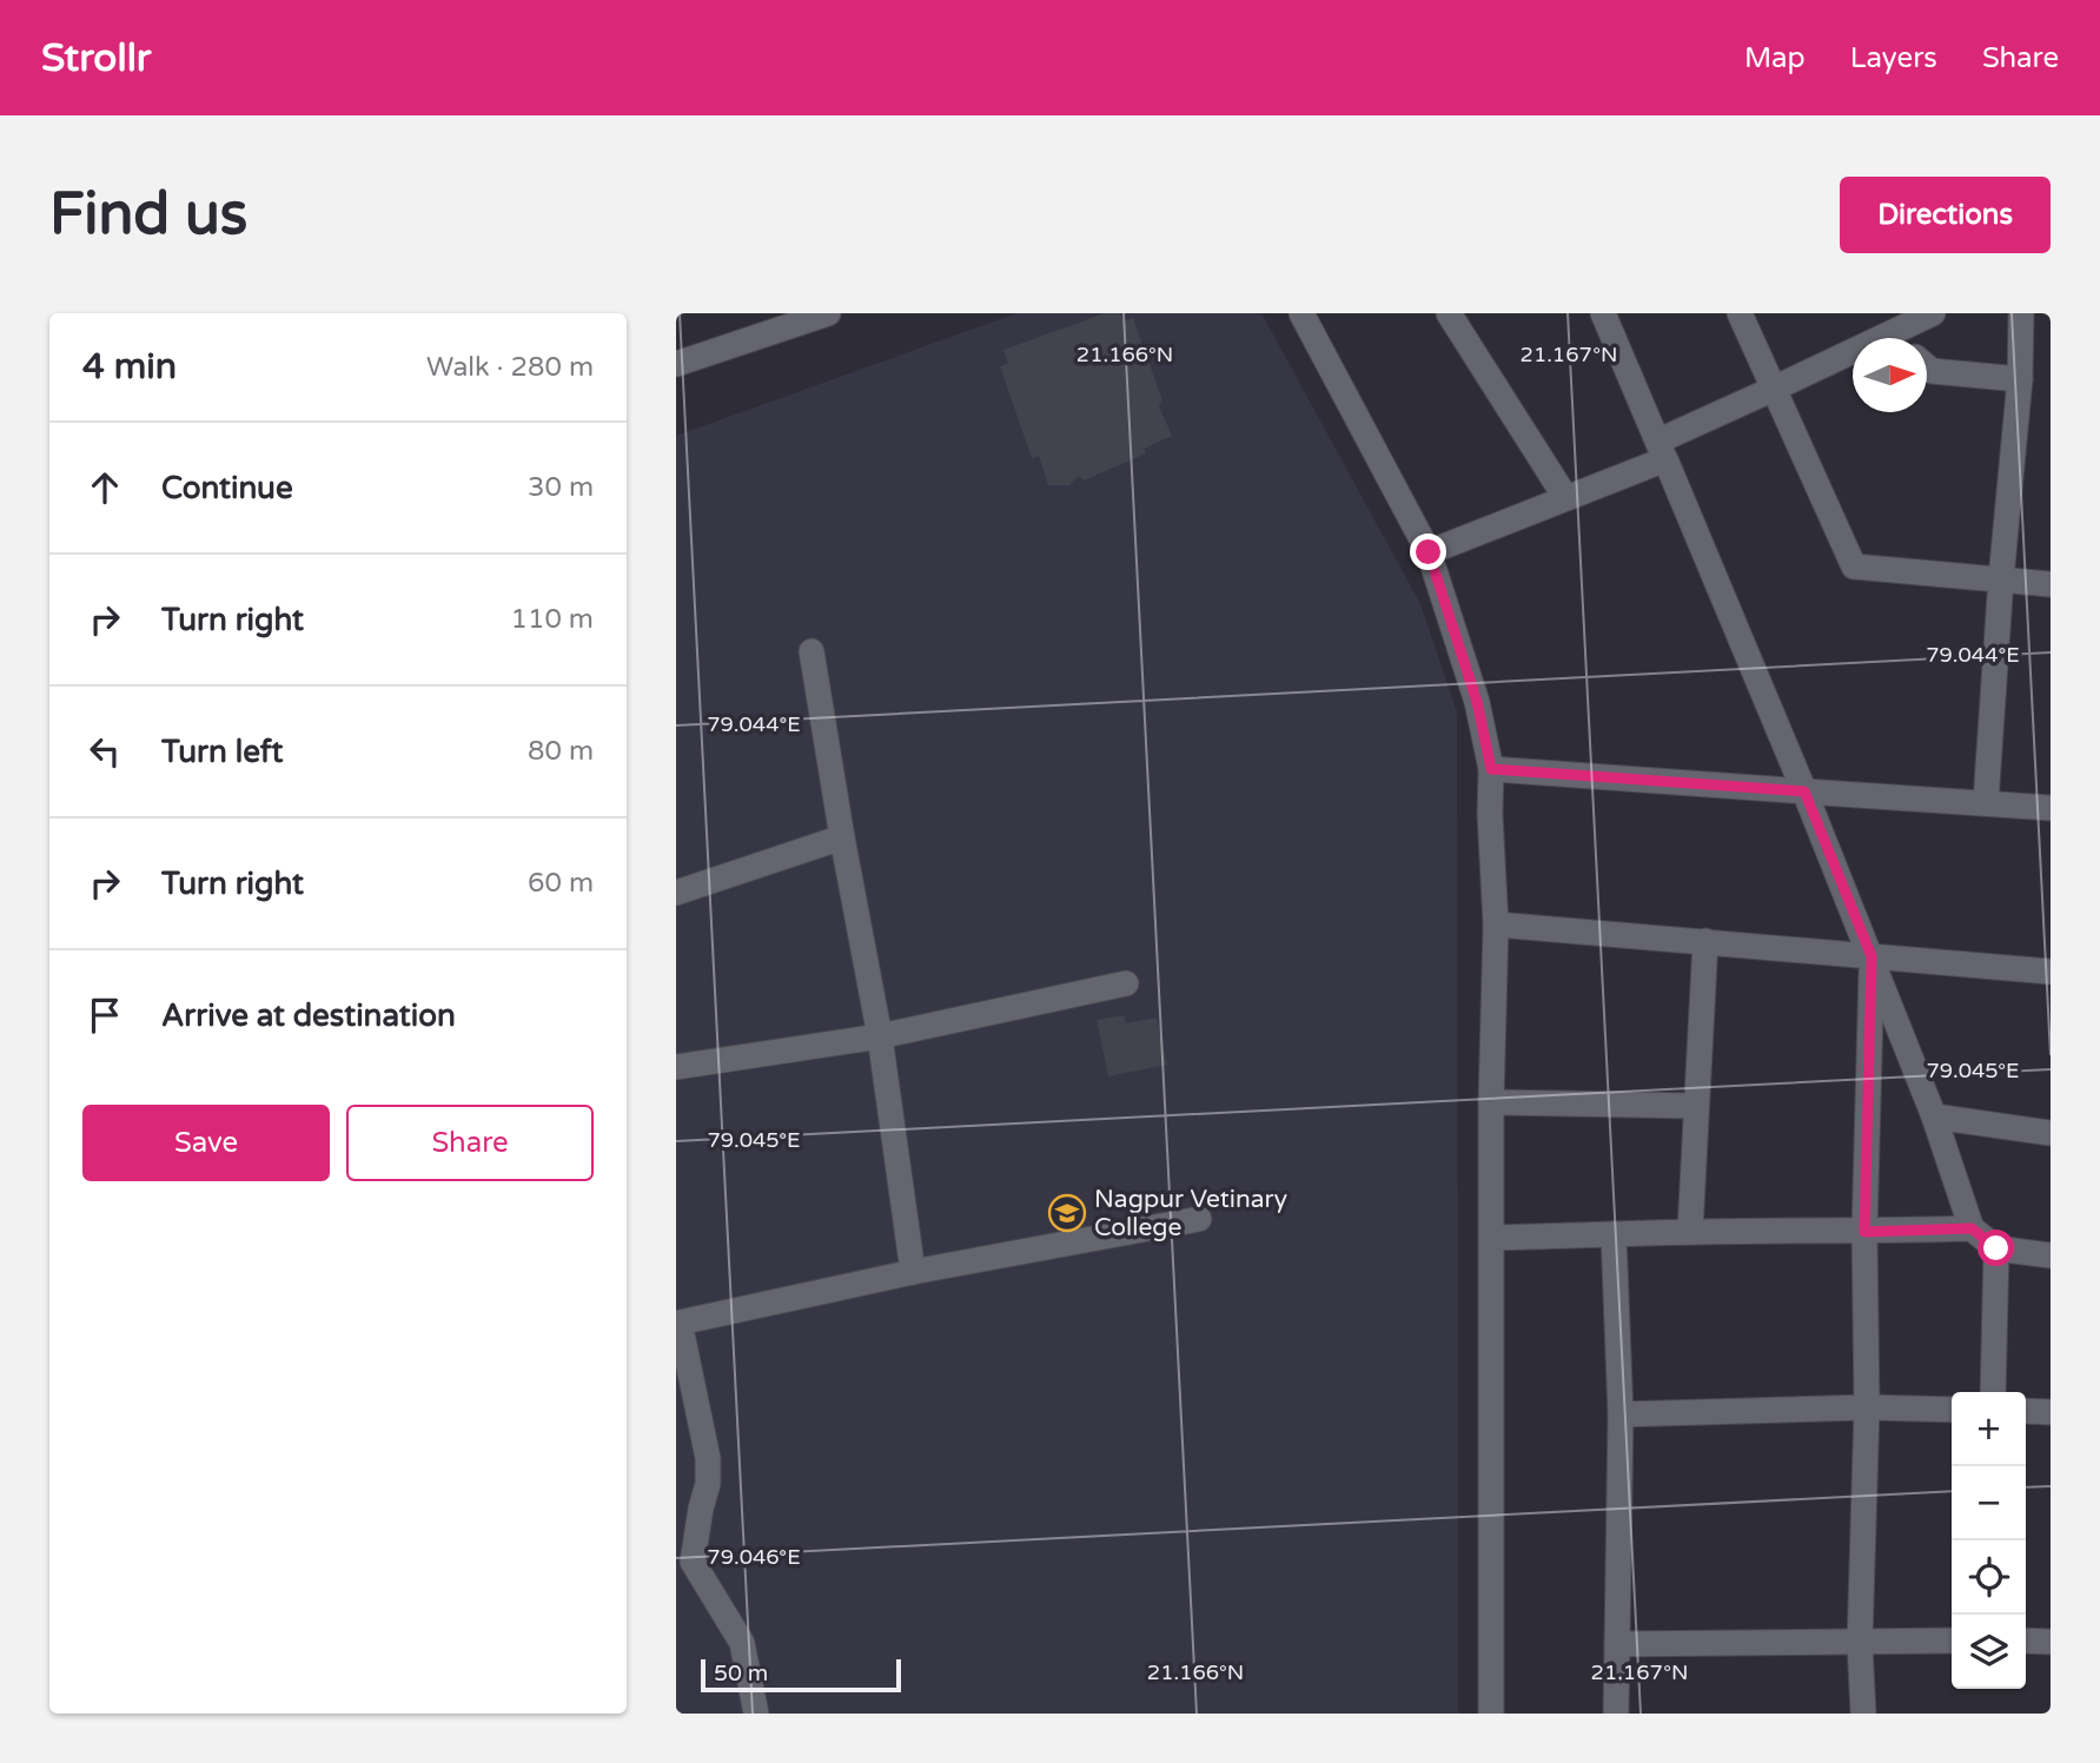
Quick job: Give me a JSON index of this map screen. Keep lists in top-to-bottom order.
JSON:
{
  "places": {
    "school or university": ["Nagpur Vetinary College"]
  },
  "scale_bar": "50 m",
  "north": "right",
  "page": {
    "header": "Strollr",
    "nav": ["Map", "Layers", "Share"],
    "buttons": [
      "Directions",
      ["Save", "Share"]
    ],
    "title": "Find us",
    "heading": ["4 min", "Walk · 280 m"],
    "list": [
      ["Continue", "30 m"],
      ["Turn right", "110 m"],
      ["Turn left", "80 m"],
      ["Turn right", "60 m"],
      "Arrive at destination"
    ],
    "map_buttons": ["+", "−"],
    "scale": "50 m"
  },
  "coordinates": [
    "21.166°N",
    "21.167°N",
    "79.044°E",
    "79.045°E",
    "79.046°E"
  ]
}
